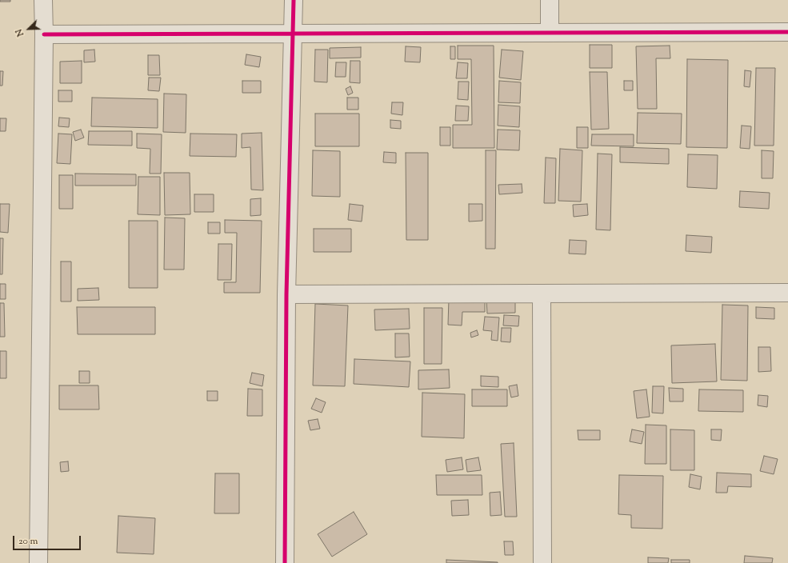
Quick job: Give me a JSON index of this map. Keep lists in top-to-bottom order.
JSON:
{
  "scale_bar": "20 m",
  "north": "bottom left"
}
